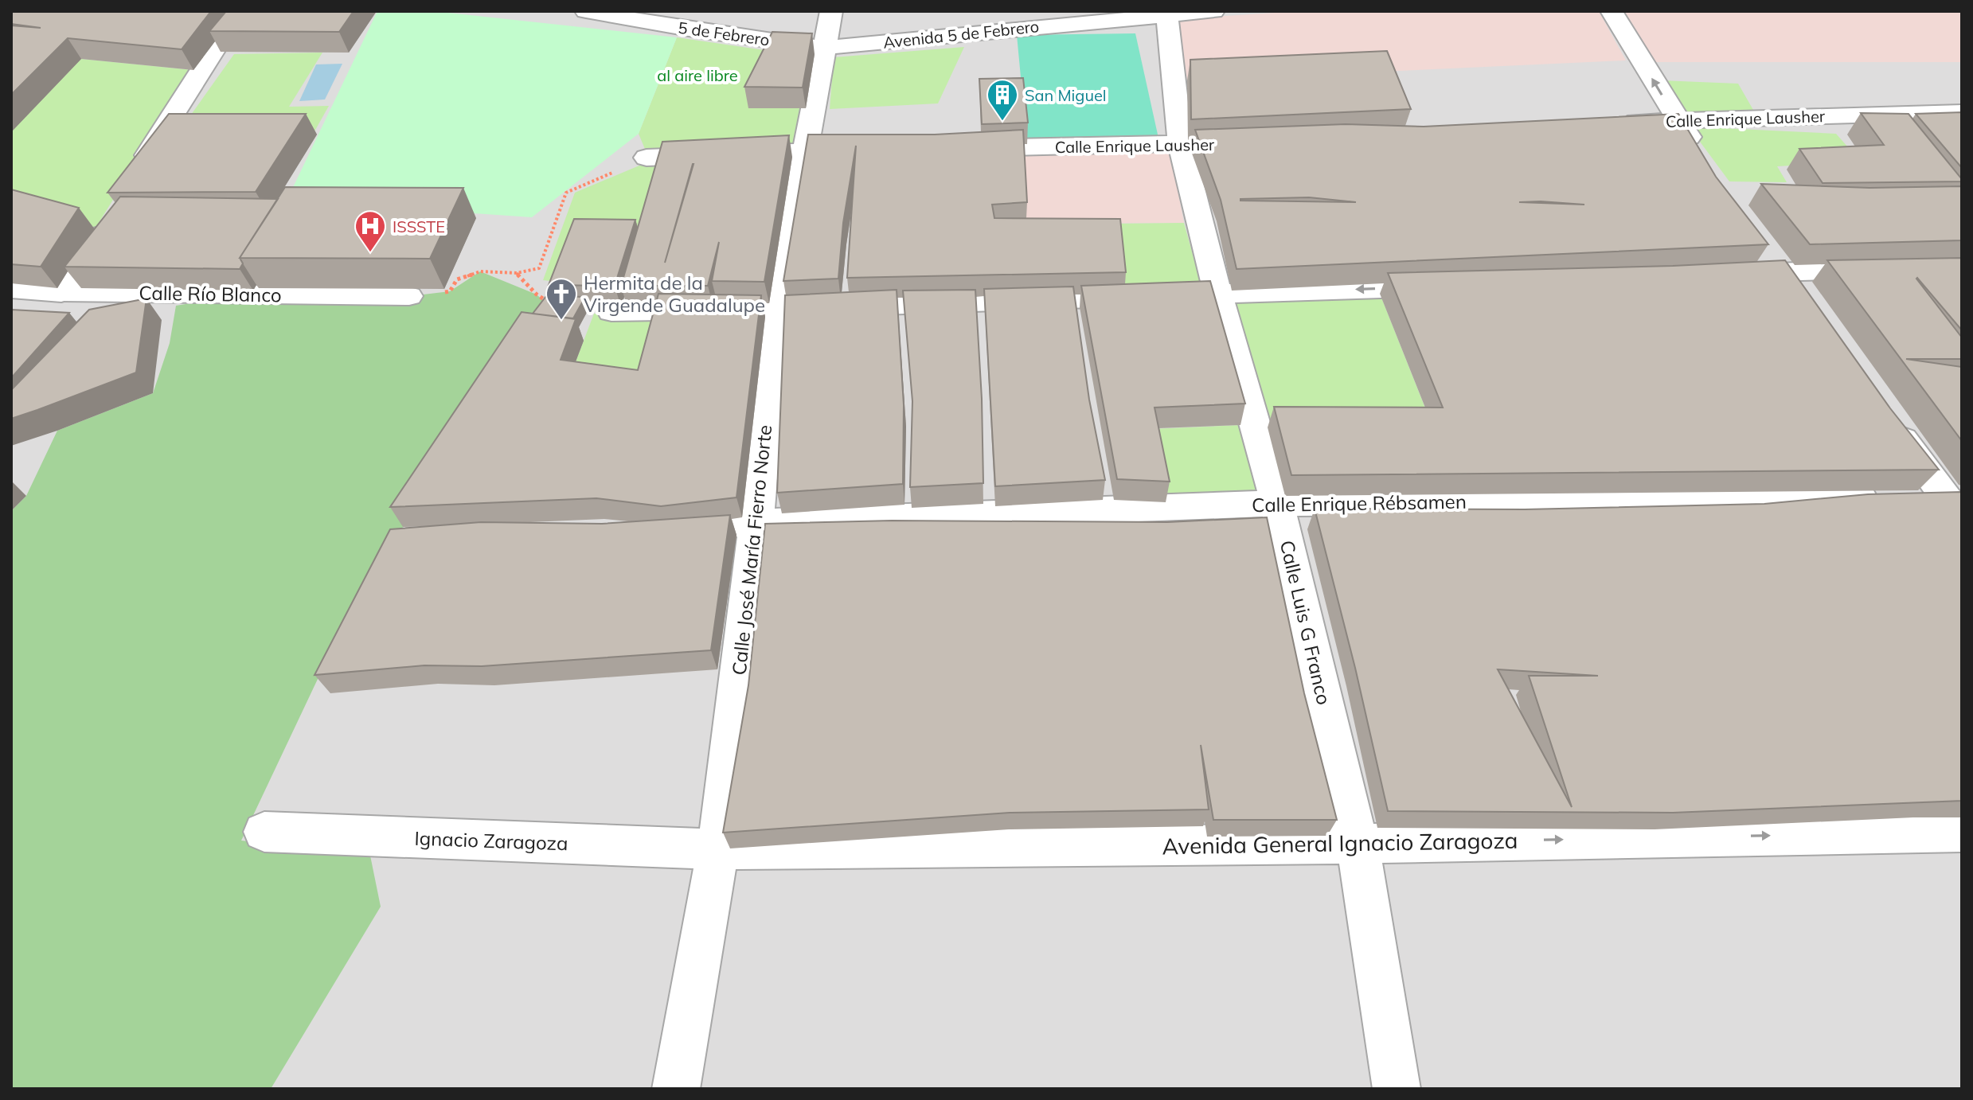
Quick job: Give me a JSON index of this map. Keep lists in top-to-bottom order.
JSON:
{
  "streets": {
    "street": [
      "5 de Febrero",
      "Avenida 5 de Febrero",
      "Calle Enrique Lausher",
      "Calle Río Blanco",
      "Calle Enrique Rébsamen",
      "Calle José María Fierro Norte",
      "Calle Luis G Franco",
      "Ignacio Zaragoza",
      "Avenida General Ignacio Zaragoza"
    ]
  },
  "crossings": [
    ["5 de Febrero", "Avenida 5 de Febrero"],
    ["5 de Febrero", "Calle José María Fierro Norte"],
    ["Avenida 5 de Febrero", "Calle José María Fierro Norte"],
    ["Avenida 5 de Febrero", "Calle Luis G Franco"],
    ["Calle Enrique Lausher", "Calle Luis G Franco"],
    ["Calle Enrique Rébsamen", "Calle José María Fierro Norte"],
    ["Calle Enrique Rébsamen", "Calle Luis G Franco"],
    ["Calle José María Fierro Norte", "Ignacio Zaragoza"],
    ["Calle José María Fierro Norte", "Avenida General Ignacio Zaragoza"],
    ["Calle Luis G Franco", "Avenida General Ignacio Zaragoza"],
    ["Ignacio Zaragoza", "Avenida General Ignacio Zaragoza"]
  ],
  "one_way": ["Avenida General Ignacio Zaragoza"],
  "parks": ["al aire libre"],
  "places": {
    "building": ["San Miguel"],
    "hospital": ["ISSSTE"],
    "church": ["Hermita de la Virgende Guadalupe"]
  }
}
